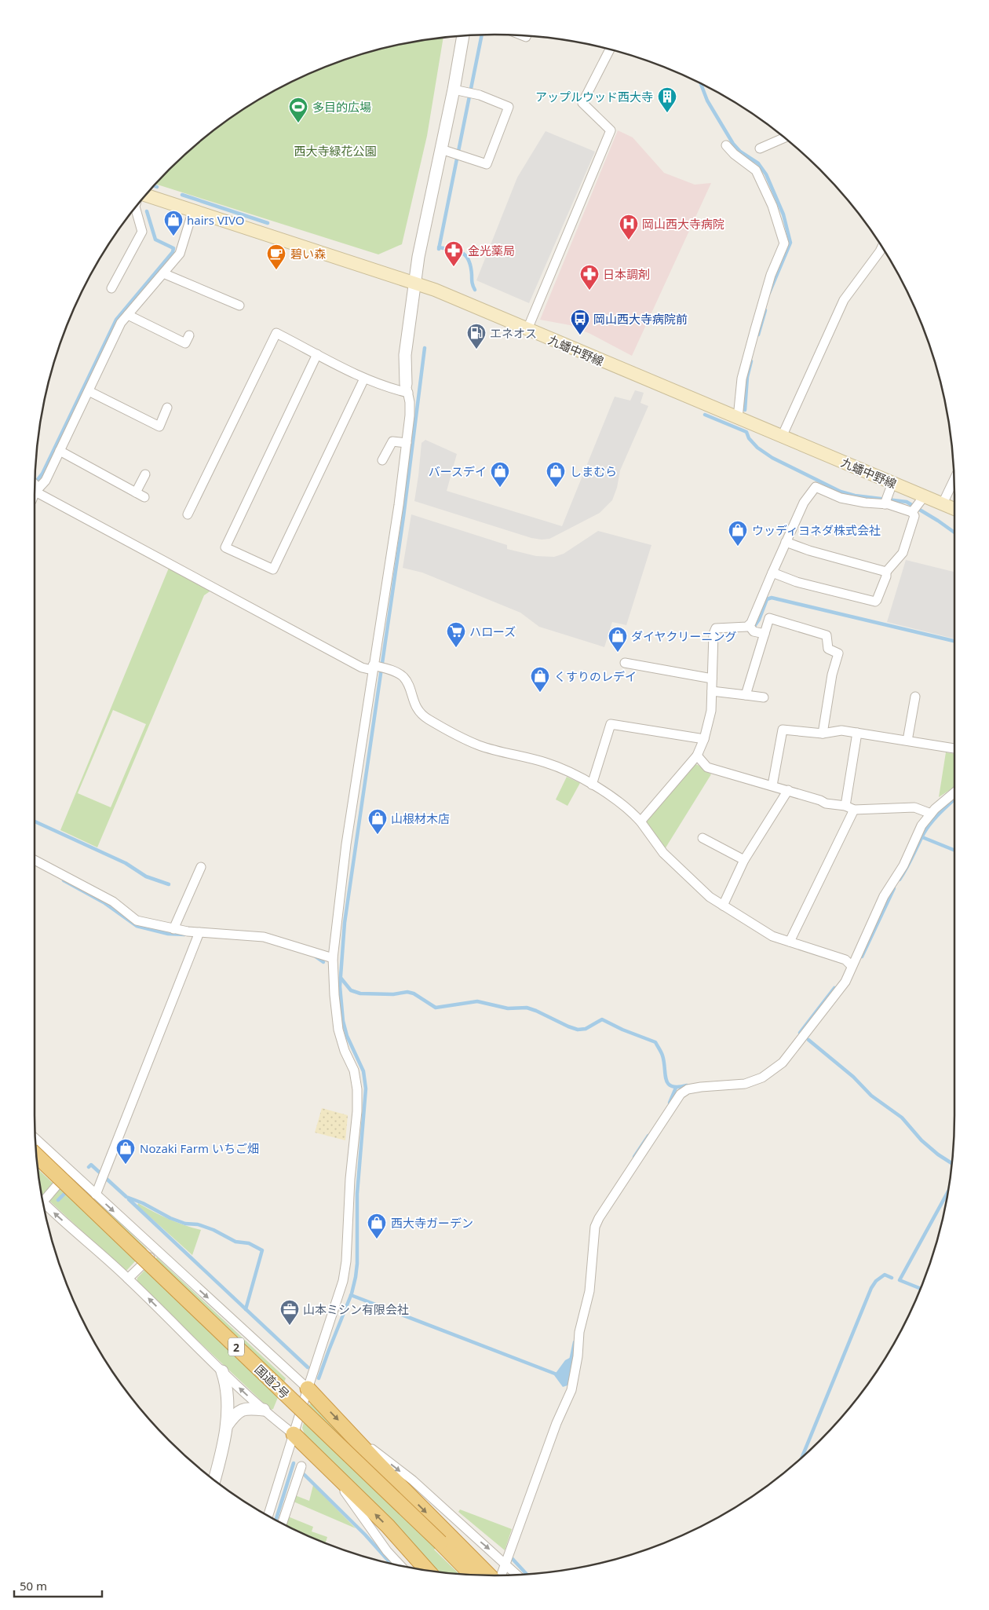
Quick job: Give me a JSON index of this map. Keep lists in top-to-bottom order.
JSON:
{
  "streets": {
    "highway": ["2", "国道2号"],
    "main road": ["九蟠中野線"]
  },
  "parks": ["西大寺緑花公園"],
  "places": {
    "building": ["アップルウッド西大寺"],
    "sports": ["多目的広場"],
    "shop": [
      "hairs VIVO",
      "バースデイ",
      "しまむら",
      "ウッディヨネダ株式会社",
      "ダイヤクリーニング",
      "くすりのレデイ",
      "山根材木店",
      "Nozaki Farm いちご畑",
      "西大寺ガーデン"
    ],
    "hospital": ["岡山西大寺病院"],
    "pharmacy": ["金光薬局", "日本調剤"],
    "cafe": ["碧い森"],
    "bus stop": ["岡山西大寺病院前"],
    "fuel station": ["エネオス"],
    "supermarket": ["ハローズ"],
    "office": ["山本ミシン有限会社"]
  },
  "scale_bar": "50 m"
}
